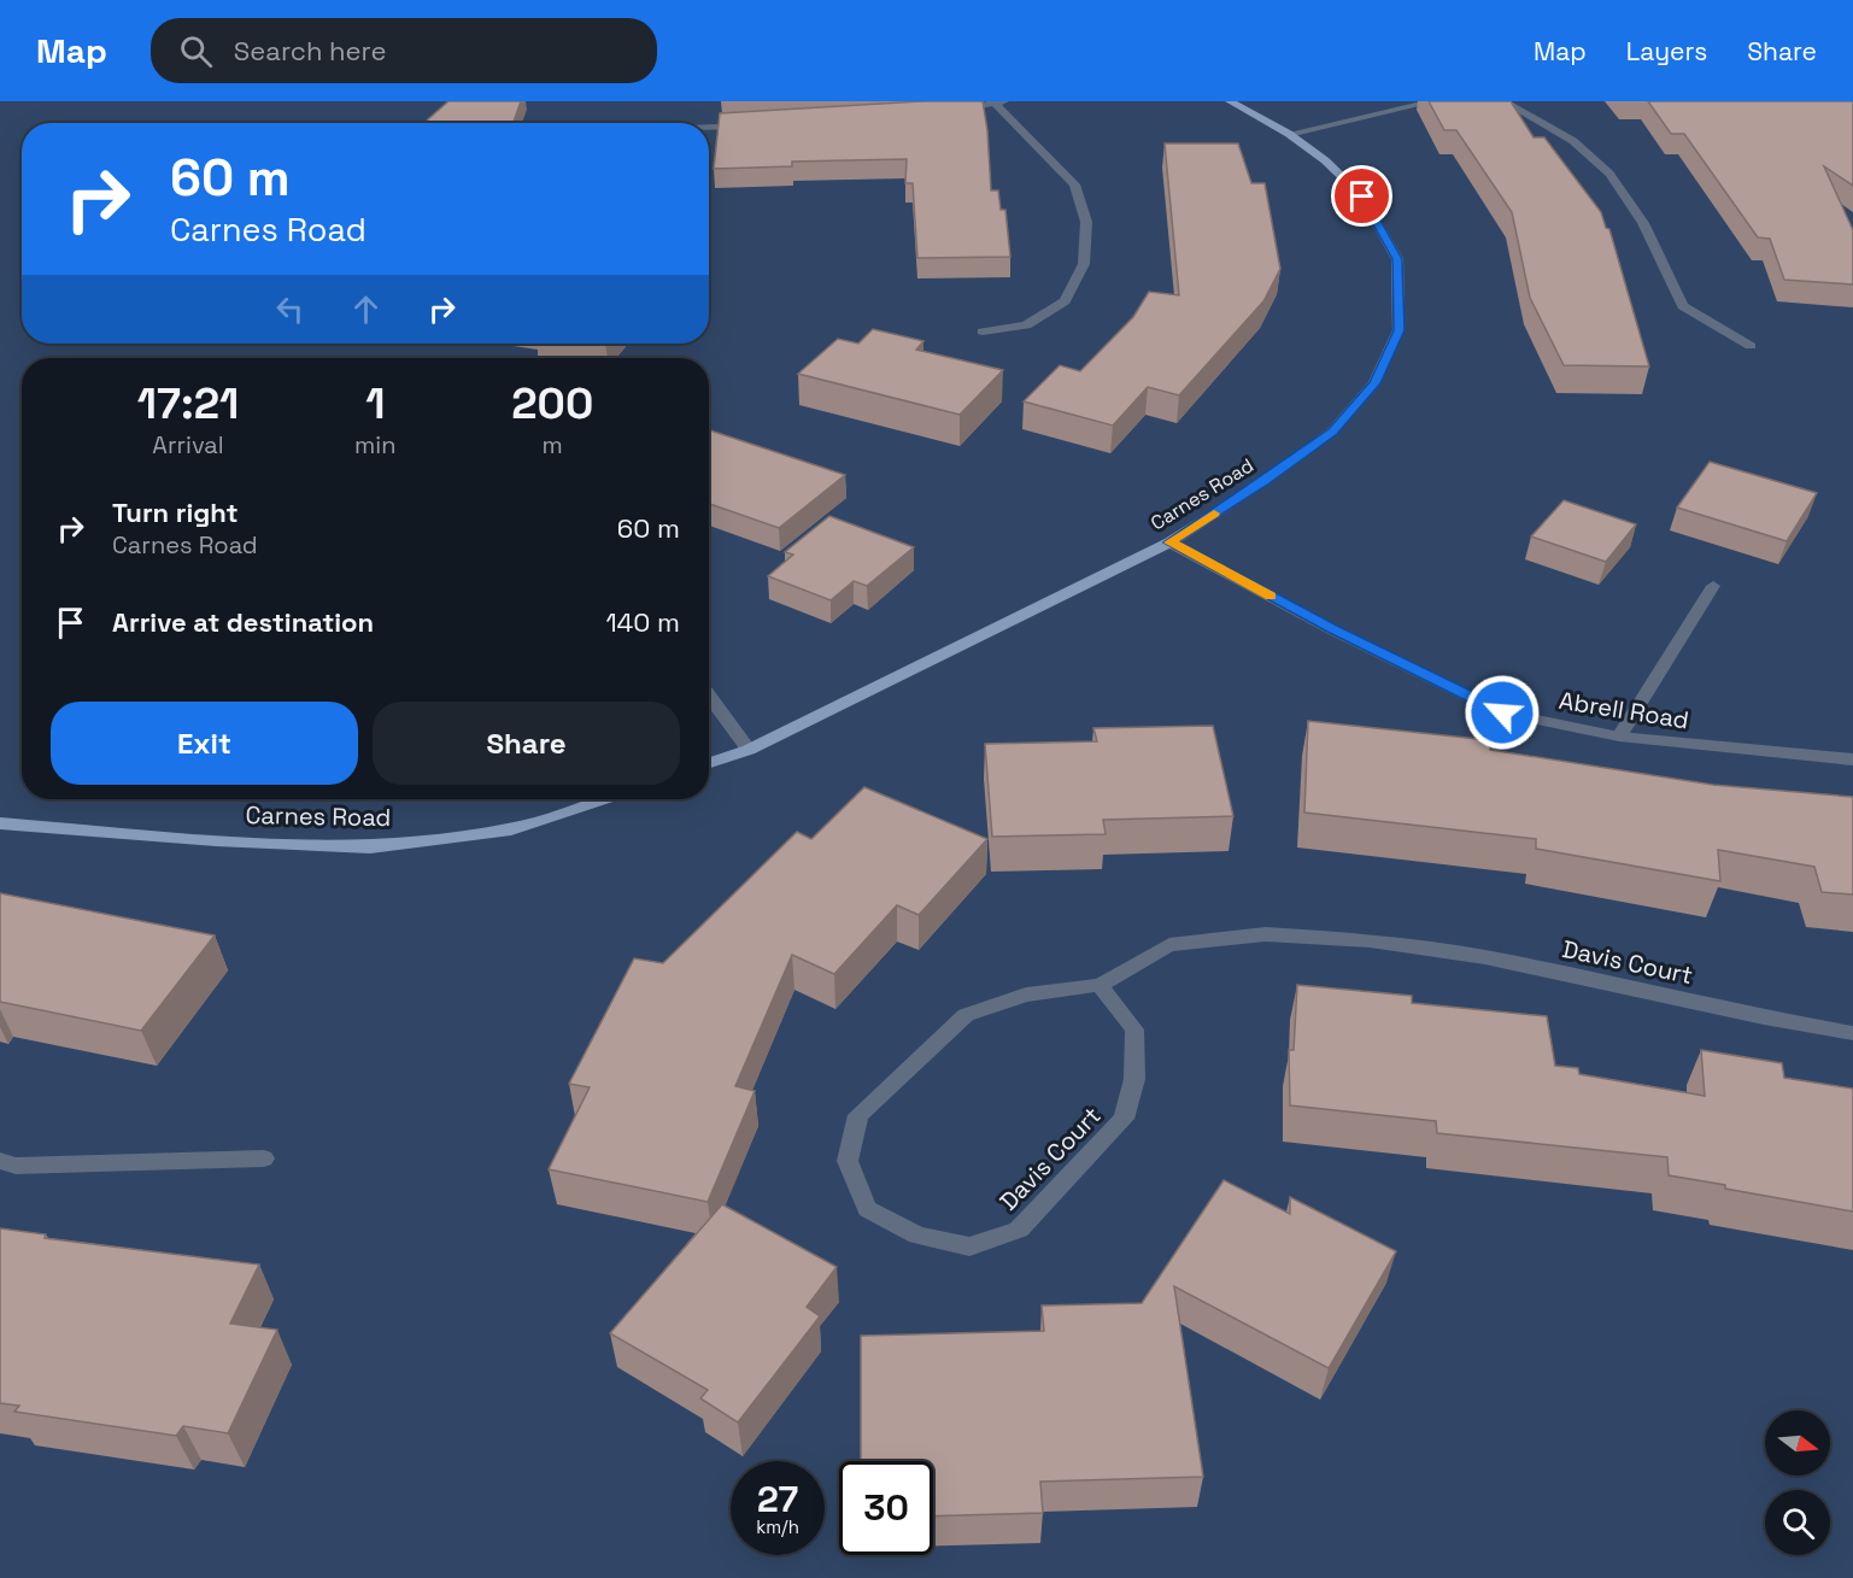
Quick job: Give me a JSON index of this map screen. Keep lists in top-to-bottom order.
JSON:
{
  "streets": {
    "street": ["Carnes Road", "Abrell Road", "Davis Court"]
  },
  "crossings": [
    ["Carnes Road", "Abrell Road"]
  ],
  "north": "right",
  "page": {
    "header": "Map",
    "search": "Search here",
    "nav": ["Map", "Layers", "Share"],
    "turn": ["60 m", "Carnes Road"],
    "eta": [
      "17:21",
      "Arrival",
      "1",
      "min",
      "200",
      "m"
    ],
    "list": [
      {
        "name": "Turn right",
        "note": "Carnes Road",
        "value": "60 m"
      },
      {
        "name": "Arrive at destination",
        "value": "140 m"
      }
    ],
    "buttons": ["Exit", "Share"],
    "speed": "27 km/h",
    "limit": "30"
  }
}
